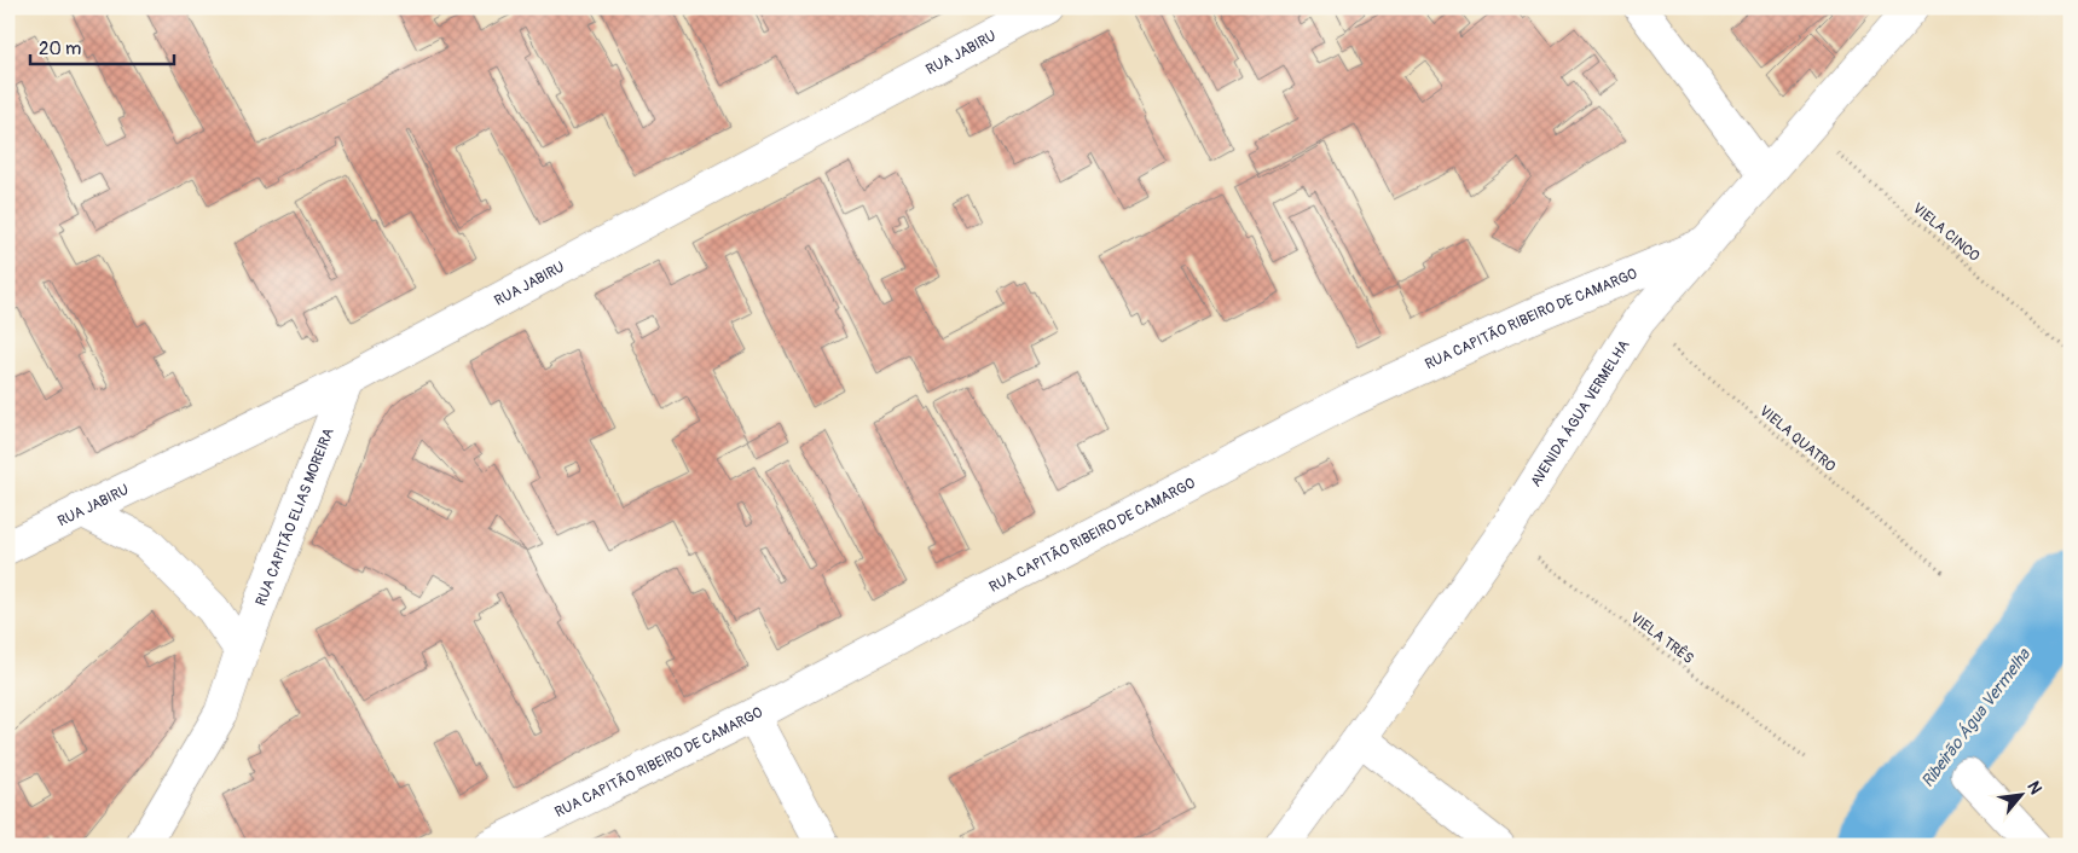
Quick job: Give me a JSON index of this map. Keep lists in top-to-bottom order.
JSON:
{
  "streets": {
    "street": [
      "RUA JABIRU",
      "RUA CAPITÃO RIBEIRO DE CAMARGO",
      "AVENIDA ÁGUA VERMELHA",
      "RUA CAPITÃO ELIAS MOREIRA"
    ],
    "path": ["VIELA CINCO", "VIELA QUATRO", "VIELA TRÊS"]
  },
  "crossings": [
    ["RUA JABIRU", "RUA CAPITÃO ELIAS MOREIRA"],
    ["VIELA CINCO", "AVENIDA ÁGUA VERMELHA"],
    ["RUA CAPITÃO RIBEIRO DE CAMARGO", "AVENIDA ÁGUA VERMELHA"],
    ["AVENIDA ÁGUA VERMELHA", "VIELA QUATRO"],
    ["AVENIDA ÁGUA VERMELHA", "VIELA TRÊS"]
  ],
  "water": ["Ribeirão Água Vermelha"],
  "scale_bar": "20 m",
  "north": "top right"
}
